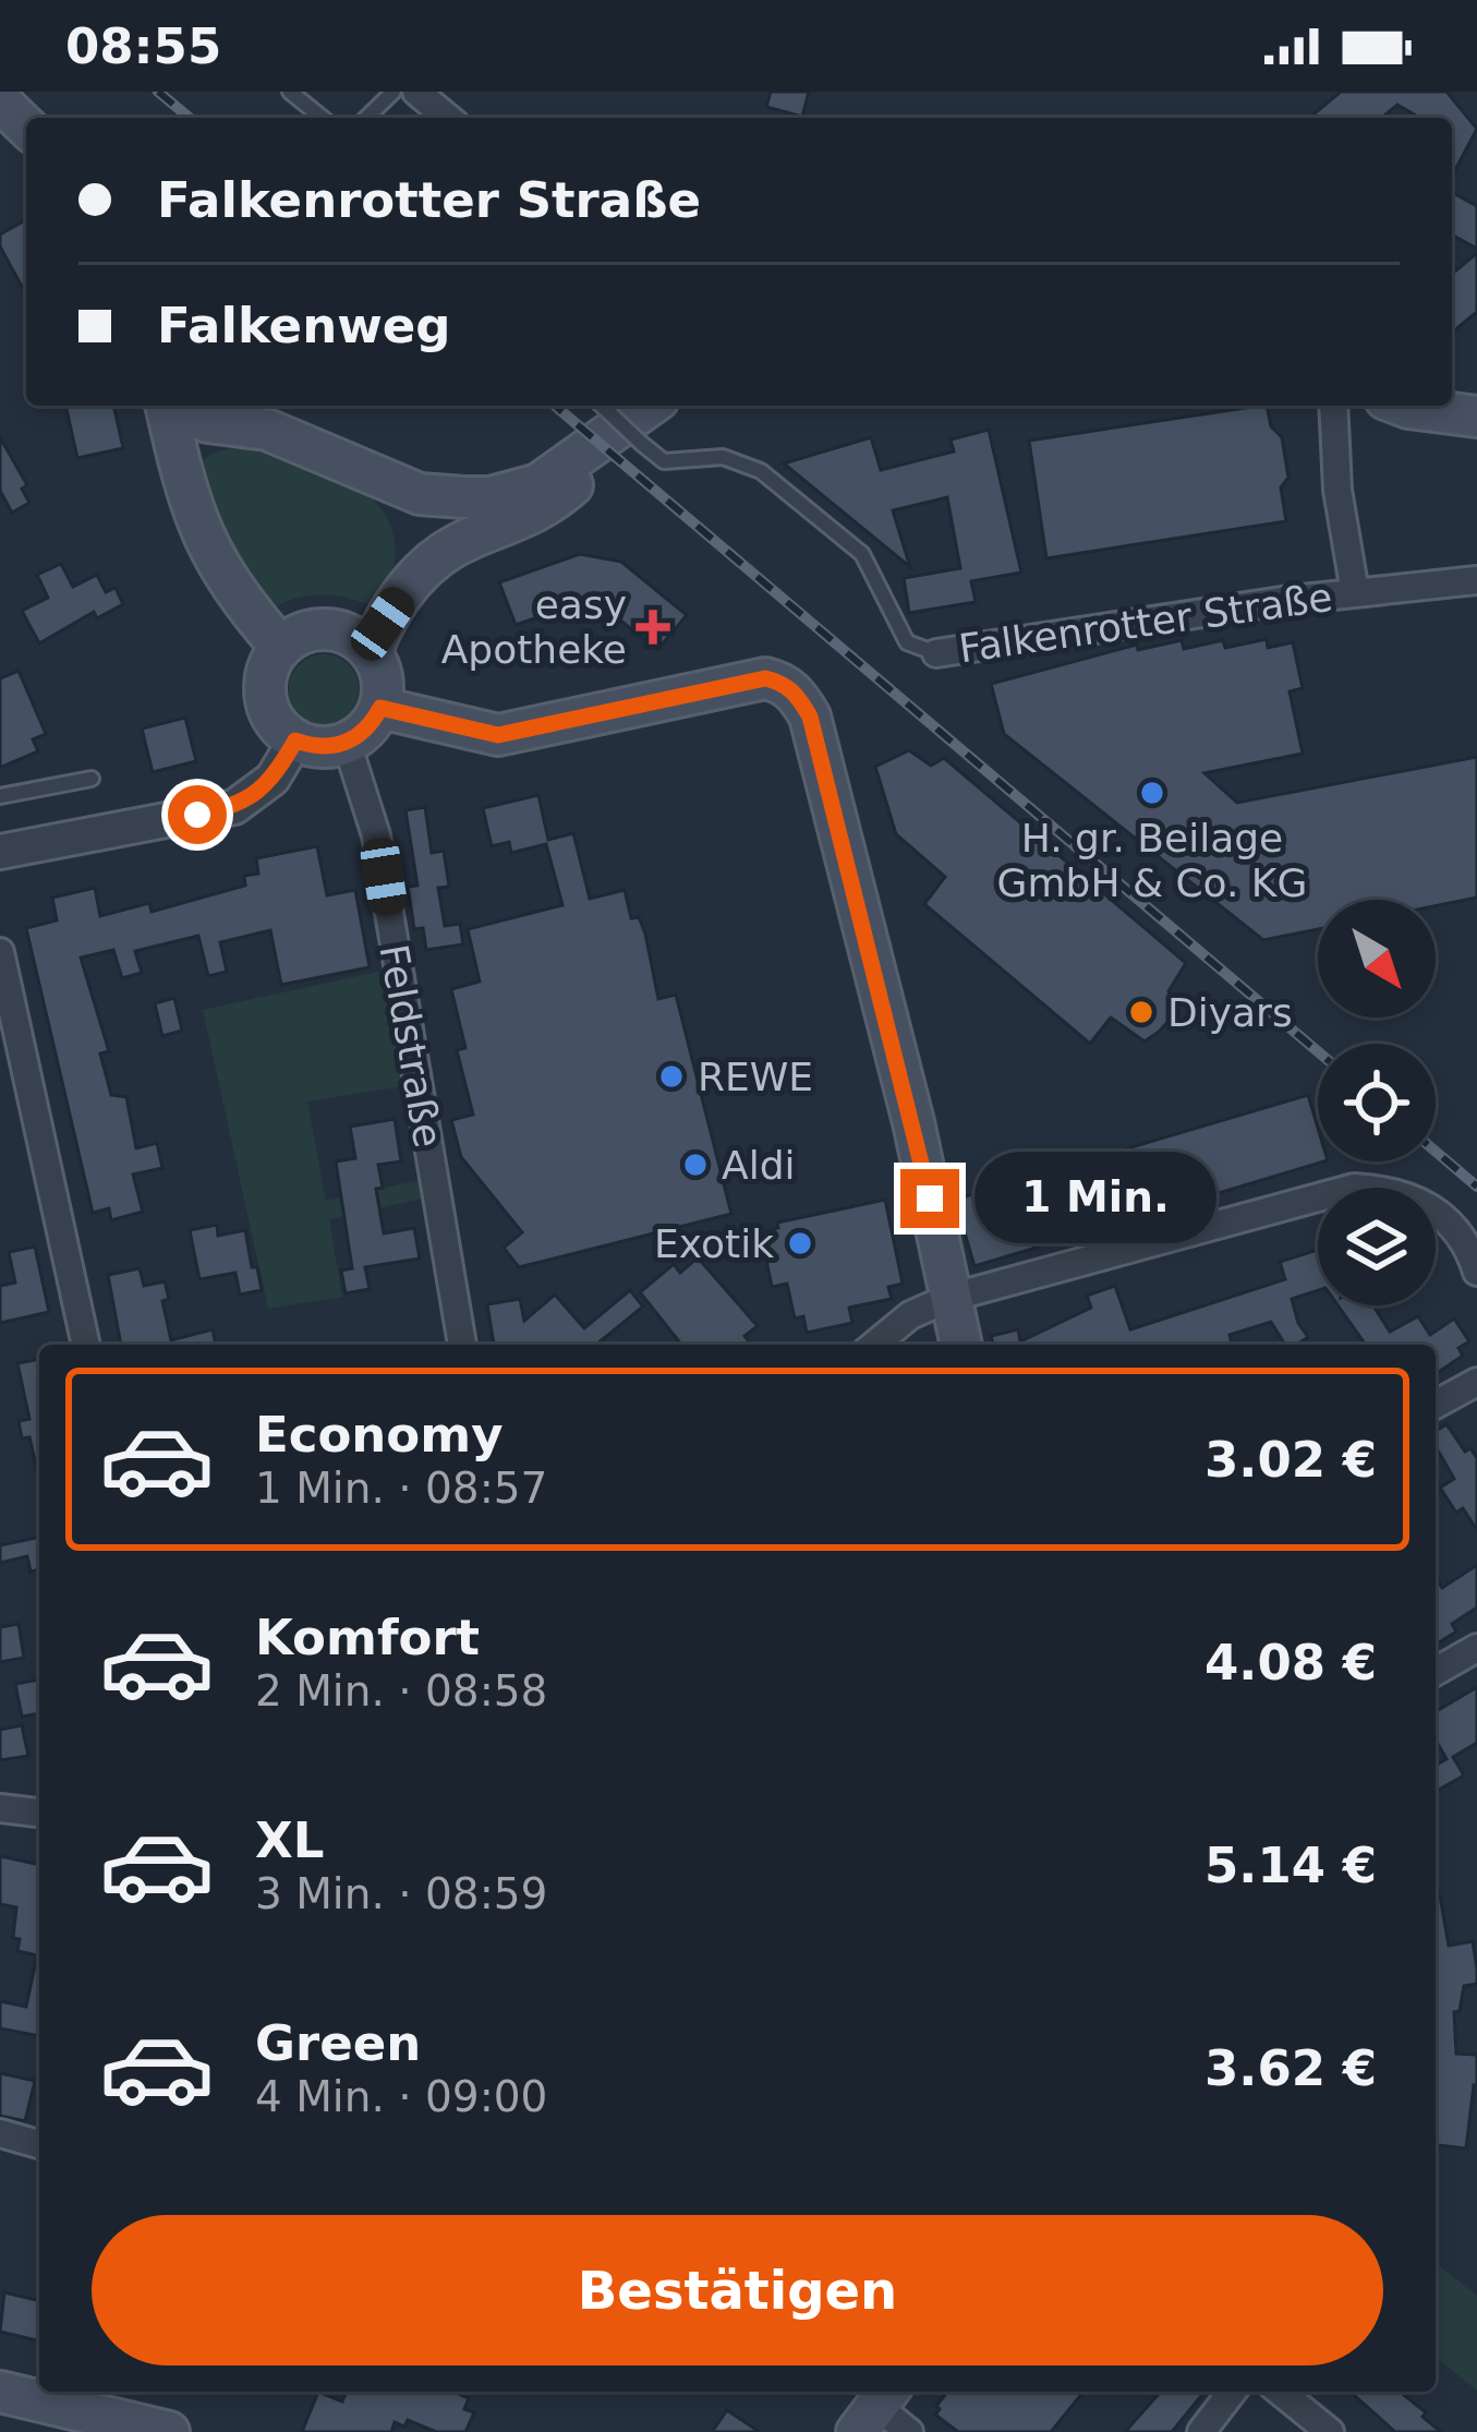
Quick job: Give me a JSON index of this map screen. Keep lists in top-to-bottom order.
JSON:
{
  "streets": {
    "street": ["Falkenrotter Straße", "Feldstraße"]
  },
  "places": {
    "health": ["easy Apotheke"],
    "other": [
      "H. gr. Beilage GmbH & Co. KG",
      "Diyars",
      "REWE",
      "Aldi",
      "Exotik"
    ]
  },
  "north": "bottom right",
  "page": {
    "status": "08:55",
    "banner": ["Falkenrotter Straße", "Falkenweg"],
    "bubble": "1 Min.",
    "list": [
      {
        "name": "Economy",
        "note": "1 Min. · 08:57",
        "value": "3.02 €"
      },
      {
        "name": "Komfort",
        "note": "2 Min. · 08:58",
        "value": "4.08 €"
      },
      {
        "name": "XL",
        "note": "3 Min. · 08:59",
        "value": "5.14 €"
      },
      {
        "name": "Green",
        "note": "4 Min. · 09:00",
        "value": "3.62 €"
      }
    ],
    "buttons": "Bestätigen"
  }
}
